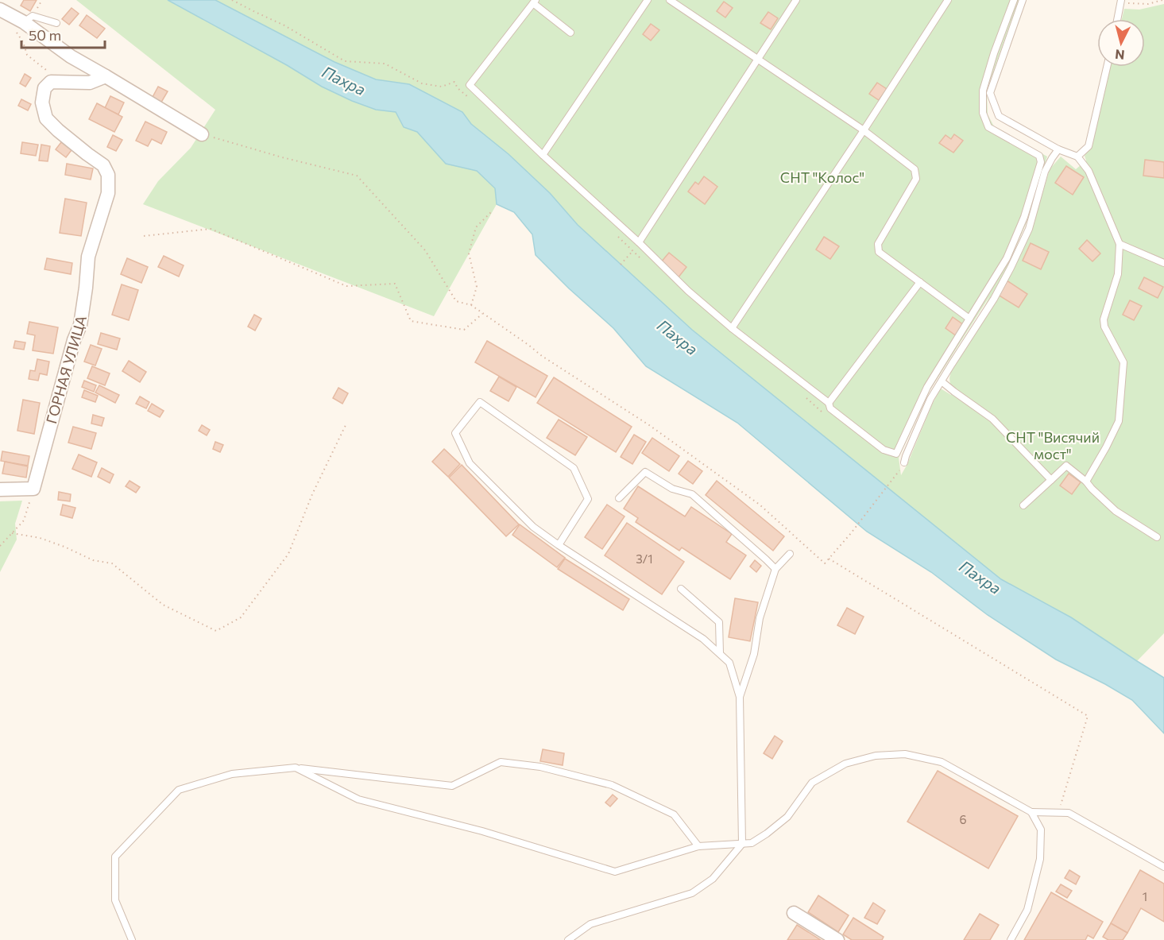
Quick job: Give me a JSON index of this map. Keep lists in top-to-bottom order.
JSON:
{
  "streets": {
    "street": ["ГОРНАЯ УЛИЦА"]
  },
  "water": ["Пахра"],
  "parks": ["СНТ \"Колос\"", "СНТ \"Висячий мост\""],
  "house_numbers": ["3/1", "6", "1"],
  "scale_bar": "50 m",
  "north": "bottom"
}
